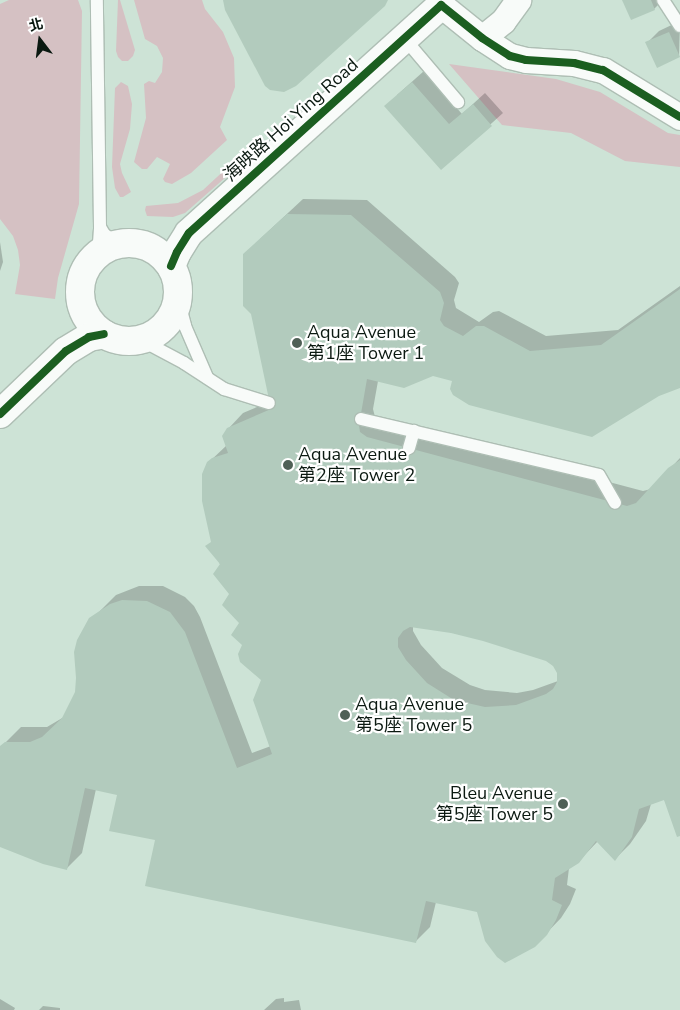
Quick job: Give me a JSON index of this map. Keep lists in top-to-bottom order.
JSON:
{
  "streets": {
    "street": ["海映路 Hoi Ying Road"]
  },
  "places": [
    "Aqua Avenue 第1座 Tower 1",
    "Aqua Avenue 第2座 Tower 2",
    "Aqua Avenue 第5座 Tower 5",
    "Bleu Avenue 第5座 Tower 5"
  ],
  "north": "top"
}
